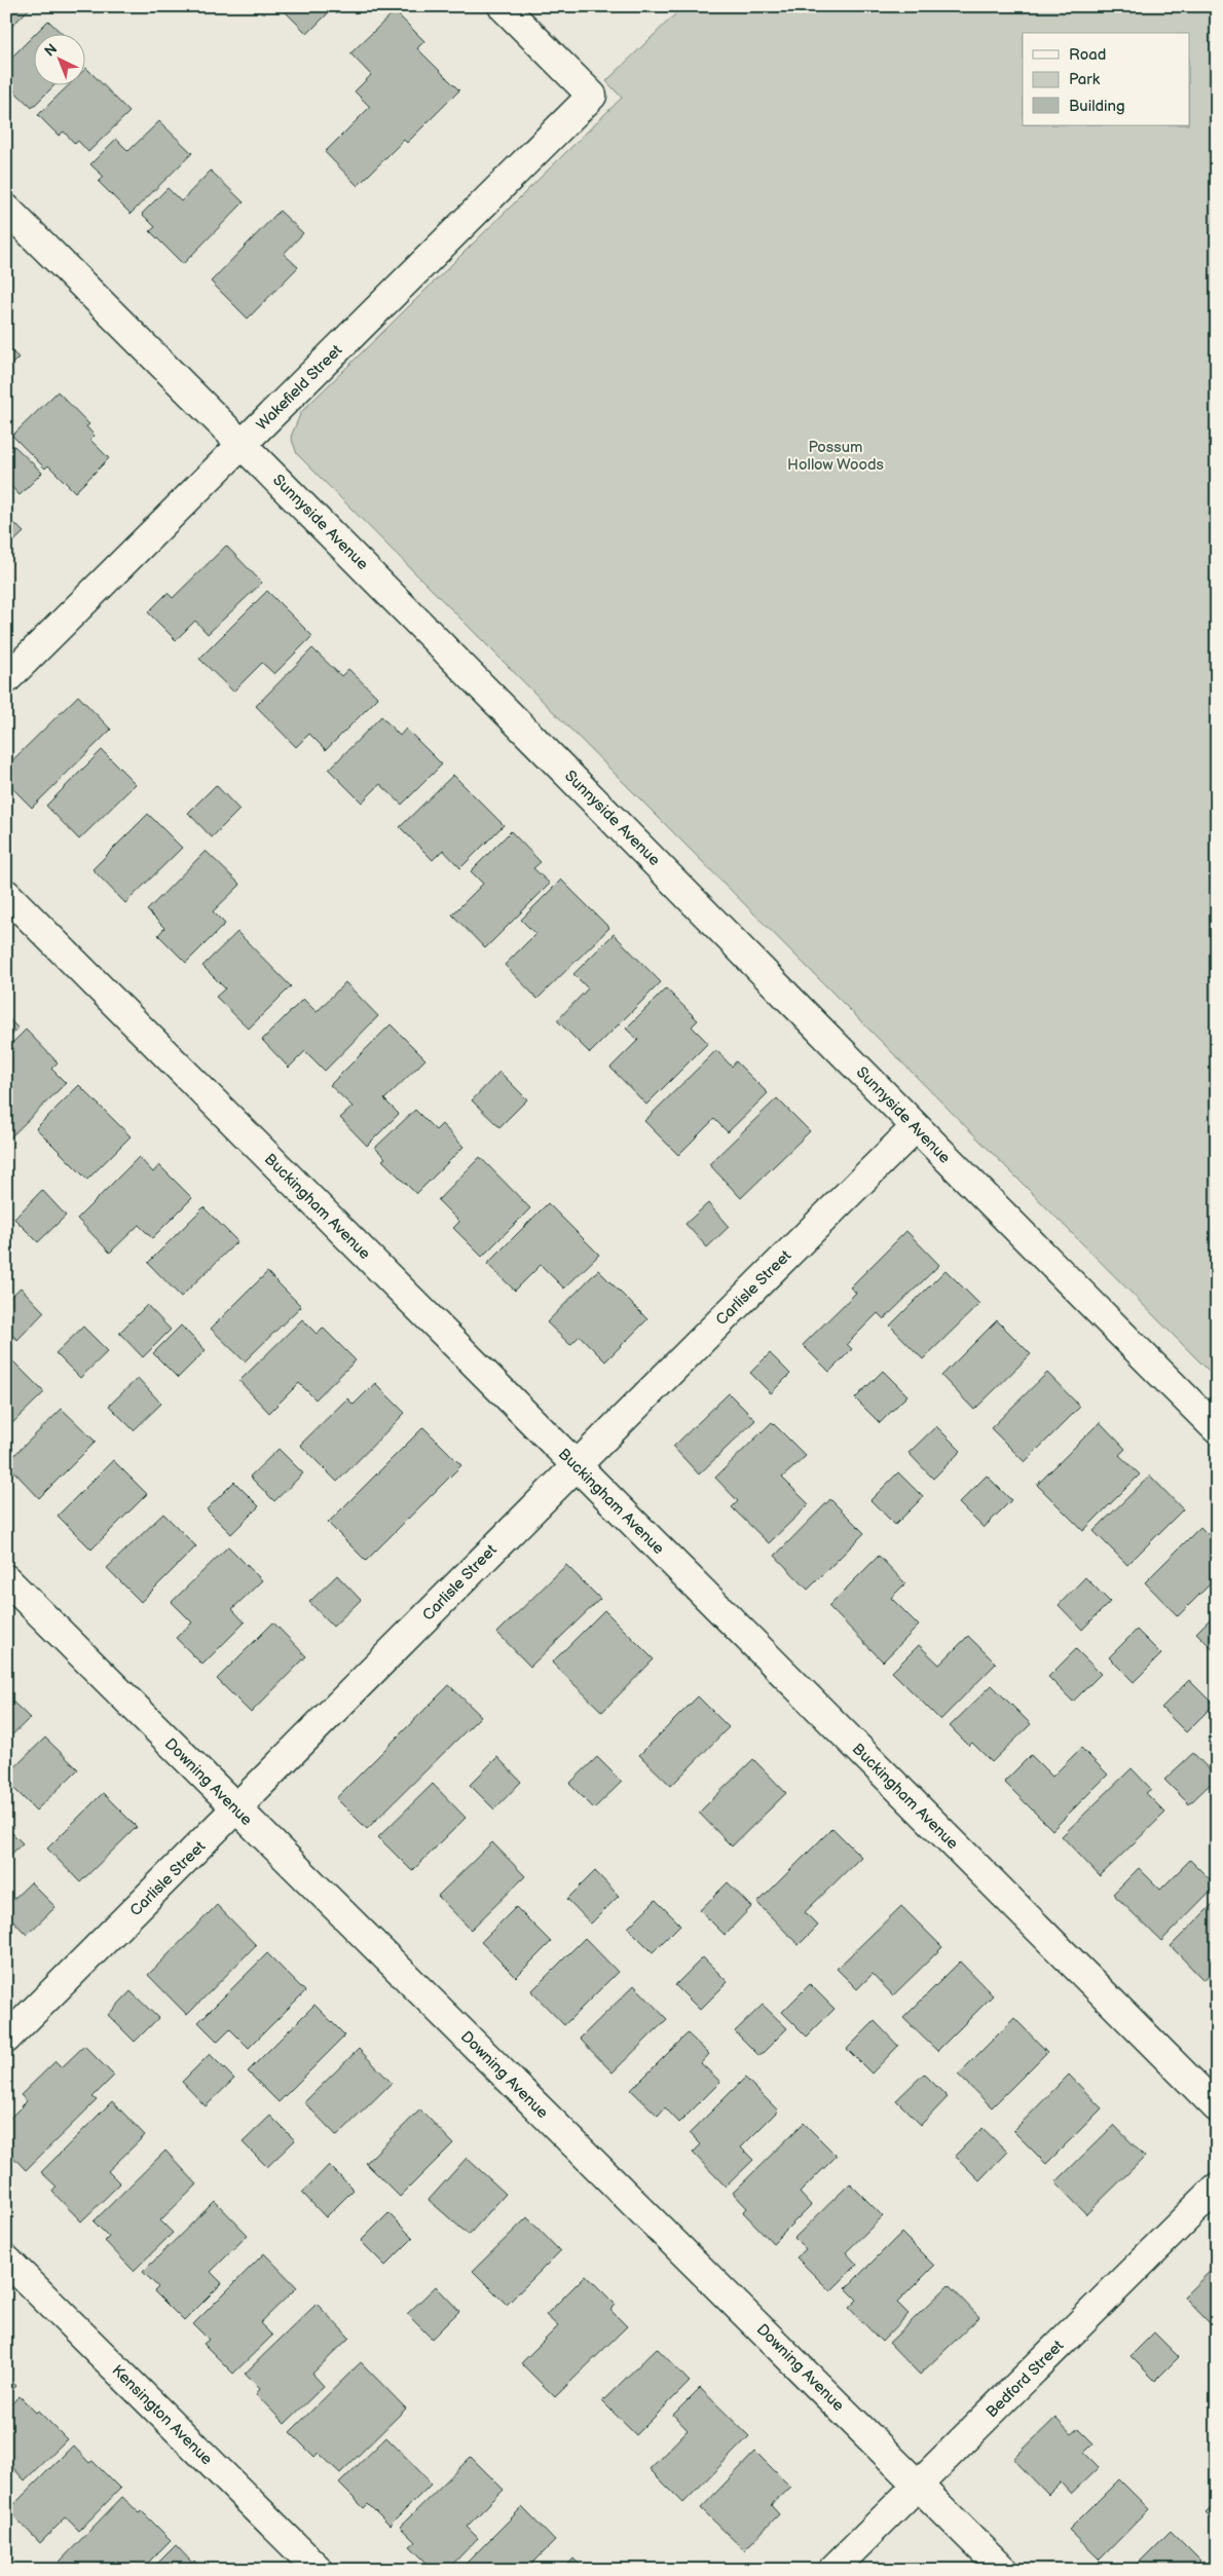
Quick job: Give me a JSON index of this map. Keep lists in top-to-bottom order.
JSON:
{
  "streets": {
    "street": [
      "Wakefield Street",
      "Sunnyside Avenue",
      "Buckingham Avenue",
      "Carlisle Street",
      "Downing Avenue",
      "Bedford Street",
      "Kensington Avenue"
    ]
  },
  "crossings": [
    ["Wakefield Street", "Sunnyside Avenue"],
    ["Sunnyside Avenue", "Carlisle Street"],
    ["Buckingham Avenue", "Carlisle Street"],
    ["Carlisle Street", "Downing Avenue"],
    ["Downing Avenue", "Bedford Street"]
  ],
  "parks": ["Possum Hollow Woods"],
  "legend": ["Road", "Park", "Building"],
  "north": "top left"
}
